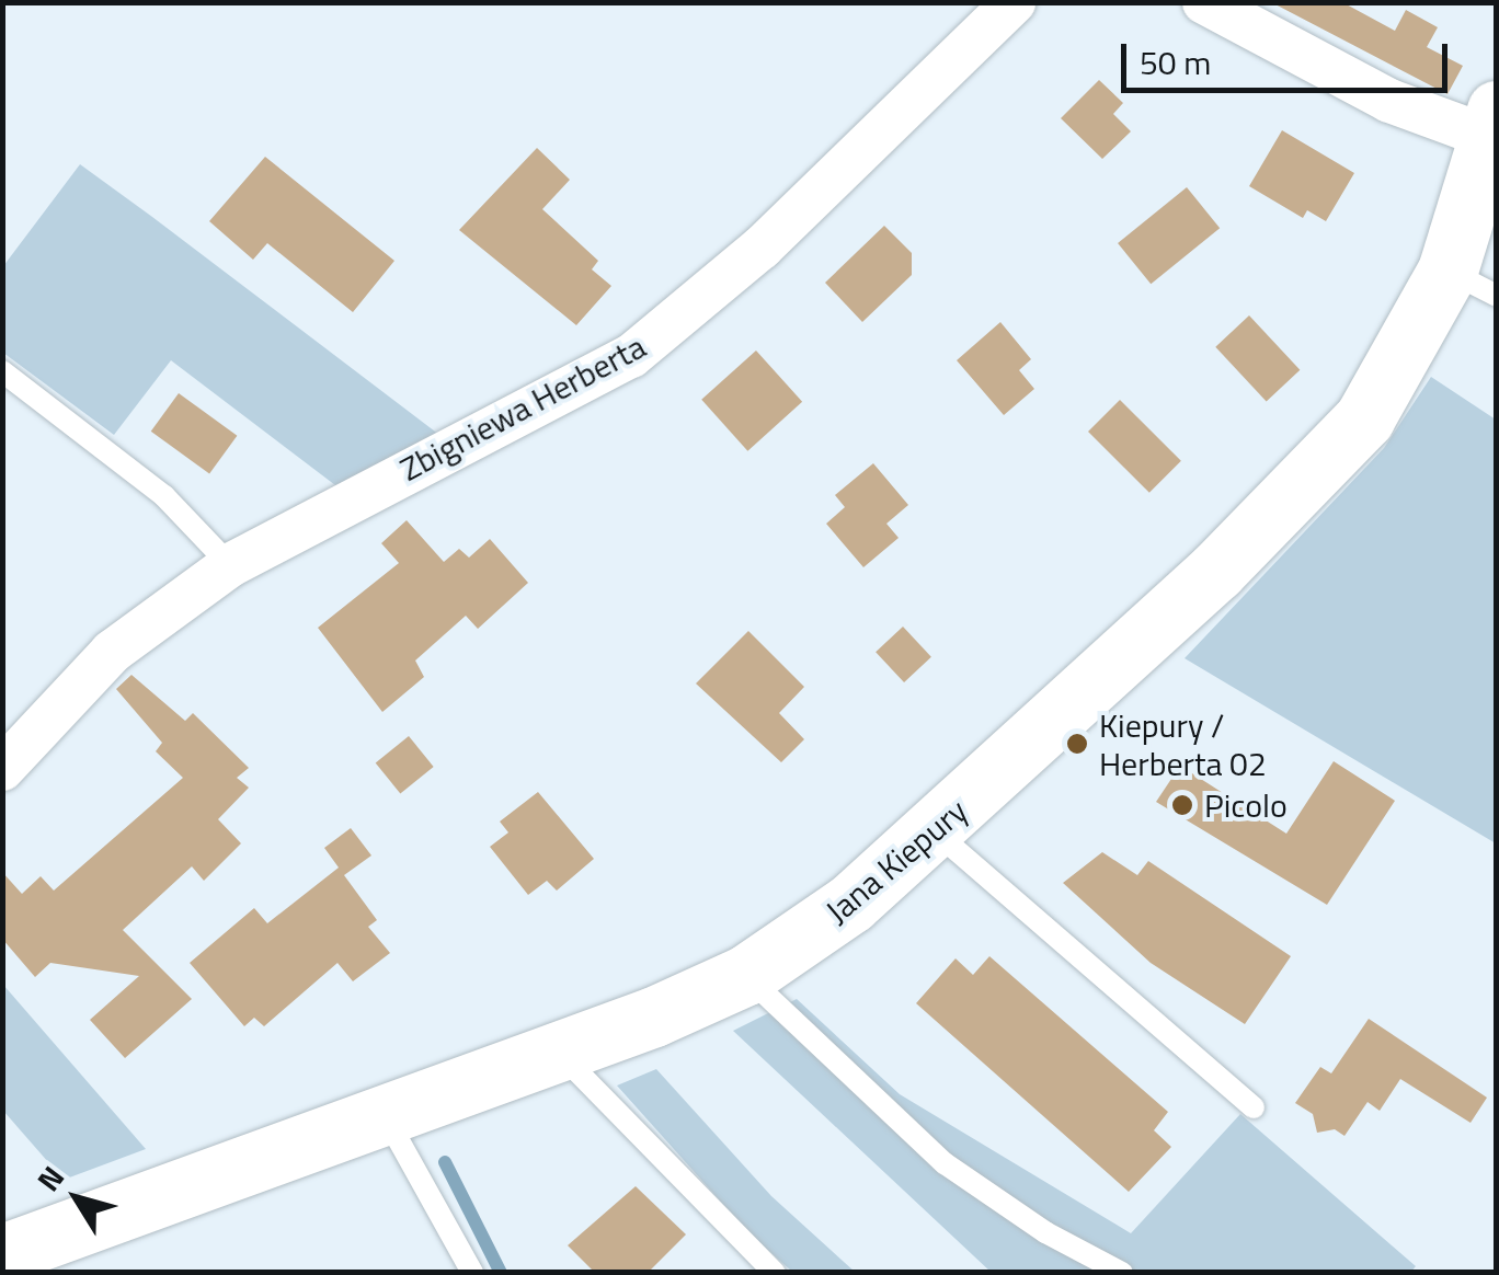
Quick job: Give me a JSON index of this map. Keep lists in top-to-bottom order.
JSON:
{
  "streets": {
    "street": ["Zbigniewa Herberta", "Jana Kiepury"]
  },
  "places": ["Kiepury / Herberta 02", "Picolo"],
  "scale_bar": "50 m",
  "north": "top left"
}
